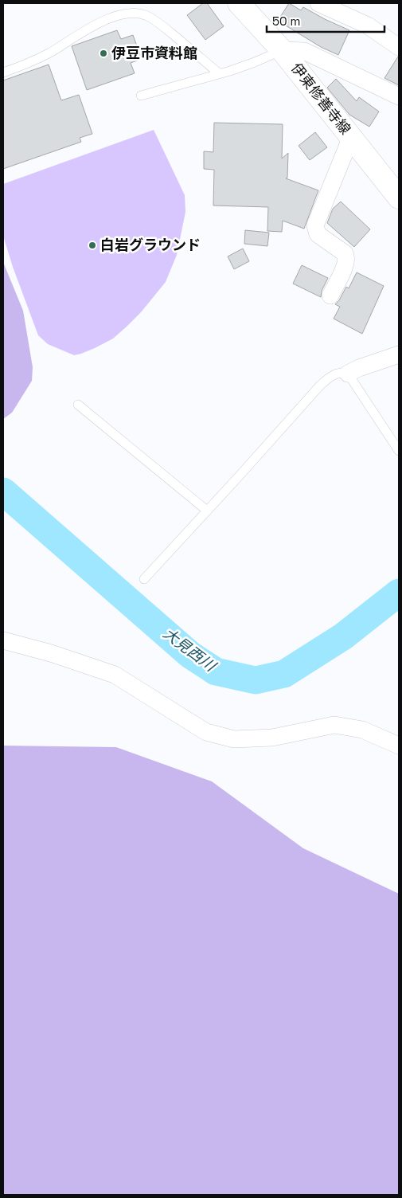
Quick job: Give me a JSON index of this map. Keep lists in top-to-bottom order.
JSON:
{
  "streets": {
    "main road": ["伊東修善寺線"]
  },
  "water": ["大見西川"],
  "places": ["伊豆市資料館", "白岩グラウンド"],
  "scale_bar": "50 m"
}
